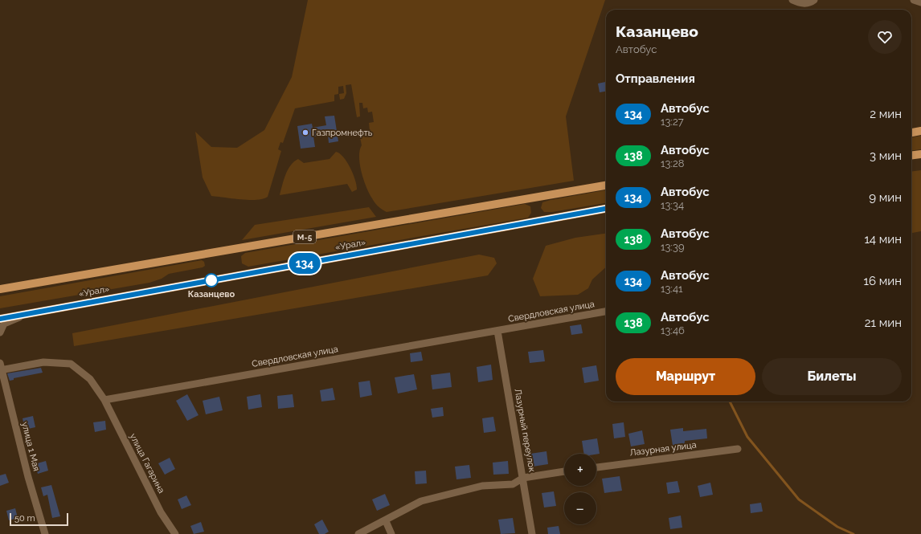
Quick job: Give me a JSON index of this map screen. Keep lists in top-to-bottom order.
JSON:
{
  "streets": {
    "main road": ["М-5", "«Урал»"],
    "street": [
      "Свердловская улица",
      "Лазурный переулок",
      "улица 1 Мая",
      "Лазурная улица",
      "улица Гагарина"
    ]
  },
  "crossings": [
    ["Свердловская улица", "Лазурный переулок"],
    ["Свердловская улица", "улица Гагарина"]
  ],
  "places": ["Газпромнефть", "Казанцево"],
  "lines": ["bus line 134"],
  "scale_bar": "50 m",
  "page": {
    "on_map": "134",
    "heading": [
      ["Казанцево", "Автобус"],
      "Отправления"
    ],
    "list": [
      {
        "mark": "134",
        "name": "Автобус",
        "note": "13:27",
        "value": "2 мин"
      },
      {
        "mark": "138",
        "name": "Автобус",
        "note": "13:28",
        "value": "3 мин"
      },
      {
        "mark": "134",
        "name": "Автобус",
        "note": "13:34",
        "value": "9 мин"
      },
      {
        "mark": "138",
        "name": "Автобус",
        "note": "13:39",
        "value": "14 мин"
      },
      {
        "mark": "134",
        "name": "Автобус",
        "note": "13:41",
        "value": "16 мин"
      },
      {
        "mark": "138",
        "name": "Автобус",
        "note": "13:46",
        "value": "21 мин"
      }
    ],
    "buttons": ["Маршрут", "Билеты"],
    "map_buttons": ["+", "−"],
    "scale": "50 m"
  }
}
